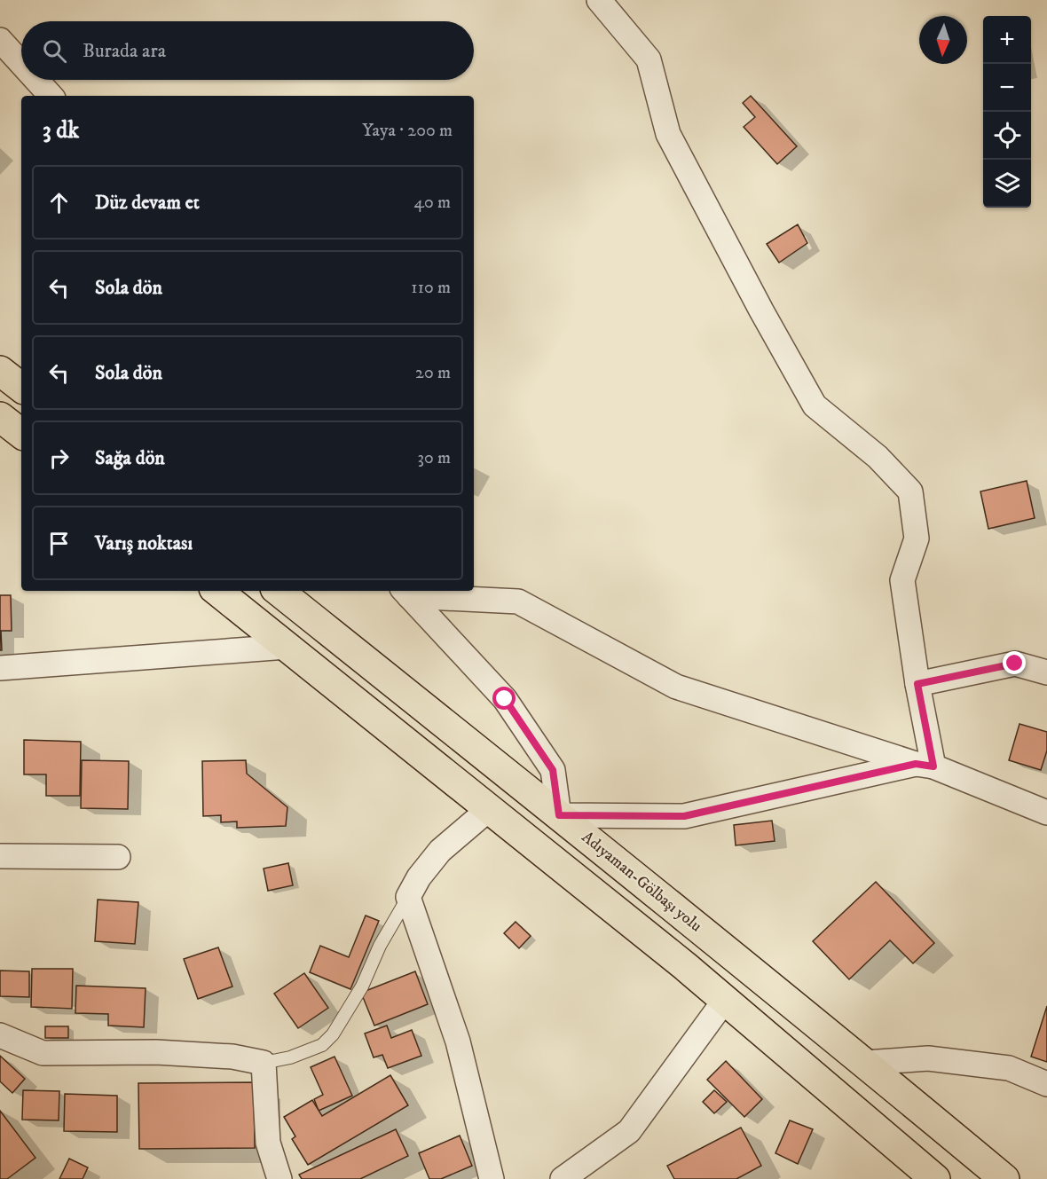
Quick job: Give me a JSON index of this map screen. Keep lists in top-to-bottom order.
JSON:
{
  "streets": {
    "highway": ["Adıyaman-Gölbaşı yolu"]
  },
  "north": "bottom",
  "page": {
    "map_buttons": ["+", "−"],
    "search": "Burada ara",
    "heading": ["3 dk", "Yaya · 200 m"],
    "list": [
      ["Düz devam et", "40 m"],
      ["Sola dön", "110 m"],
      ["Sola dön", "20 m"],
      ["Sağa dön", "30 m"],
      "Varış noktası"
    ]
  }
}
